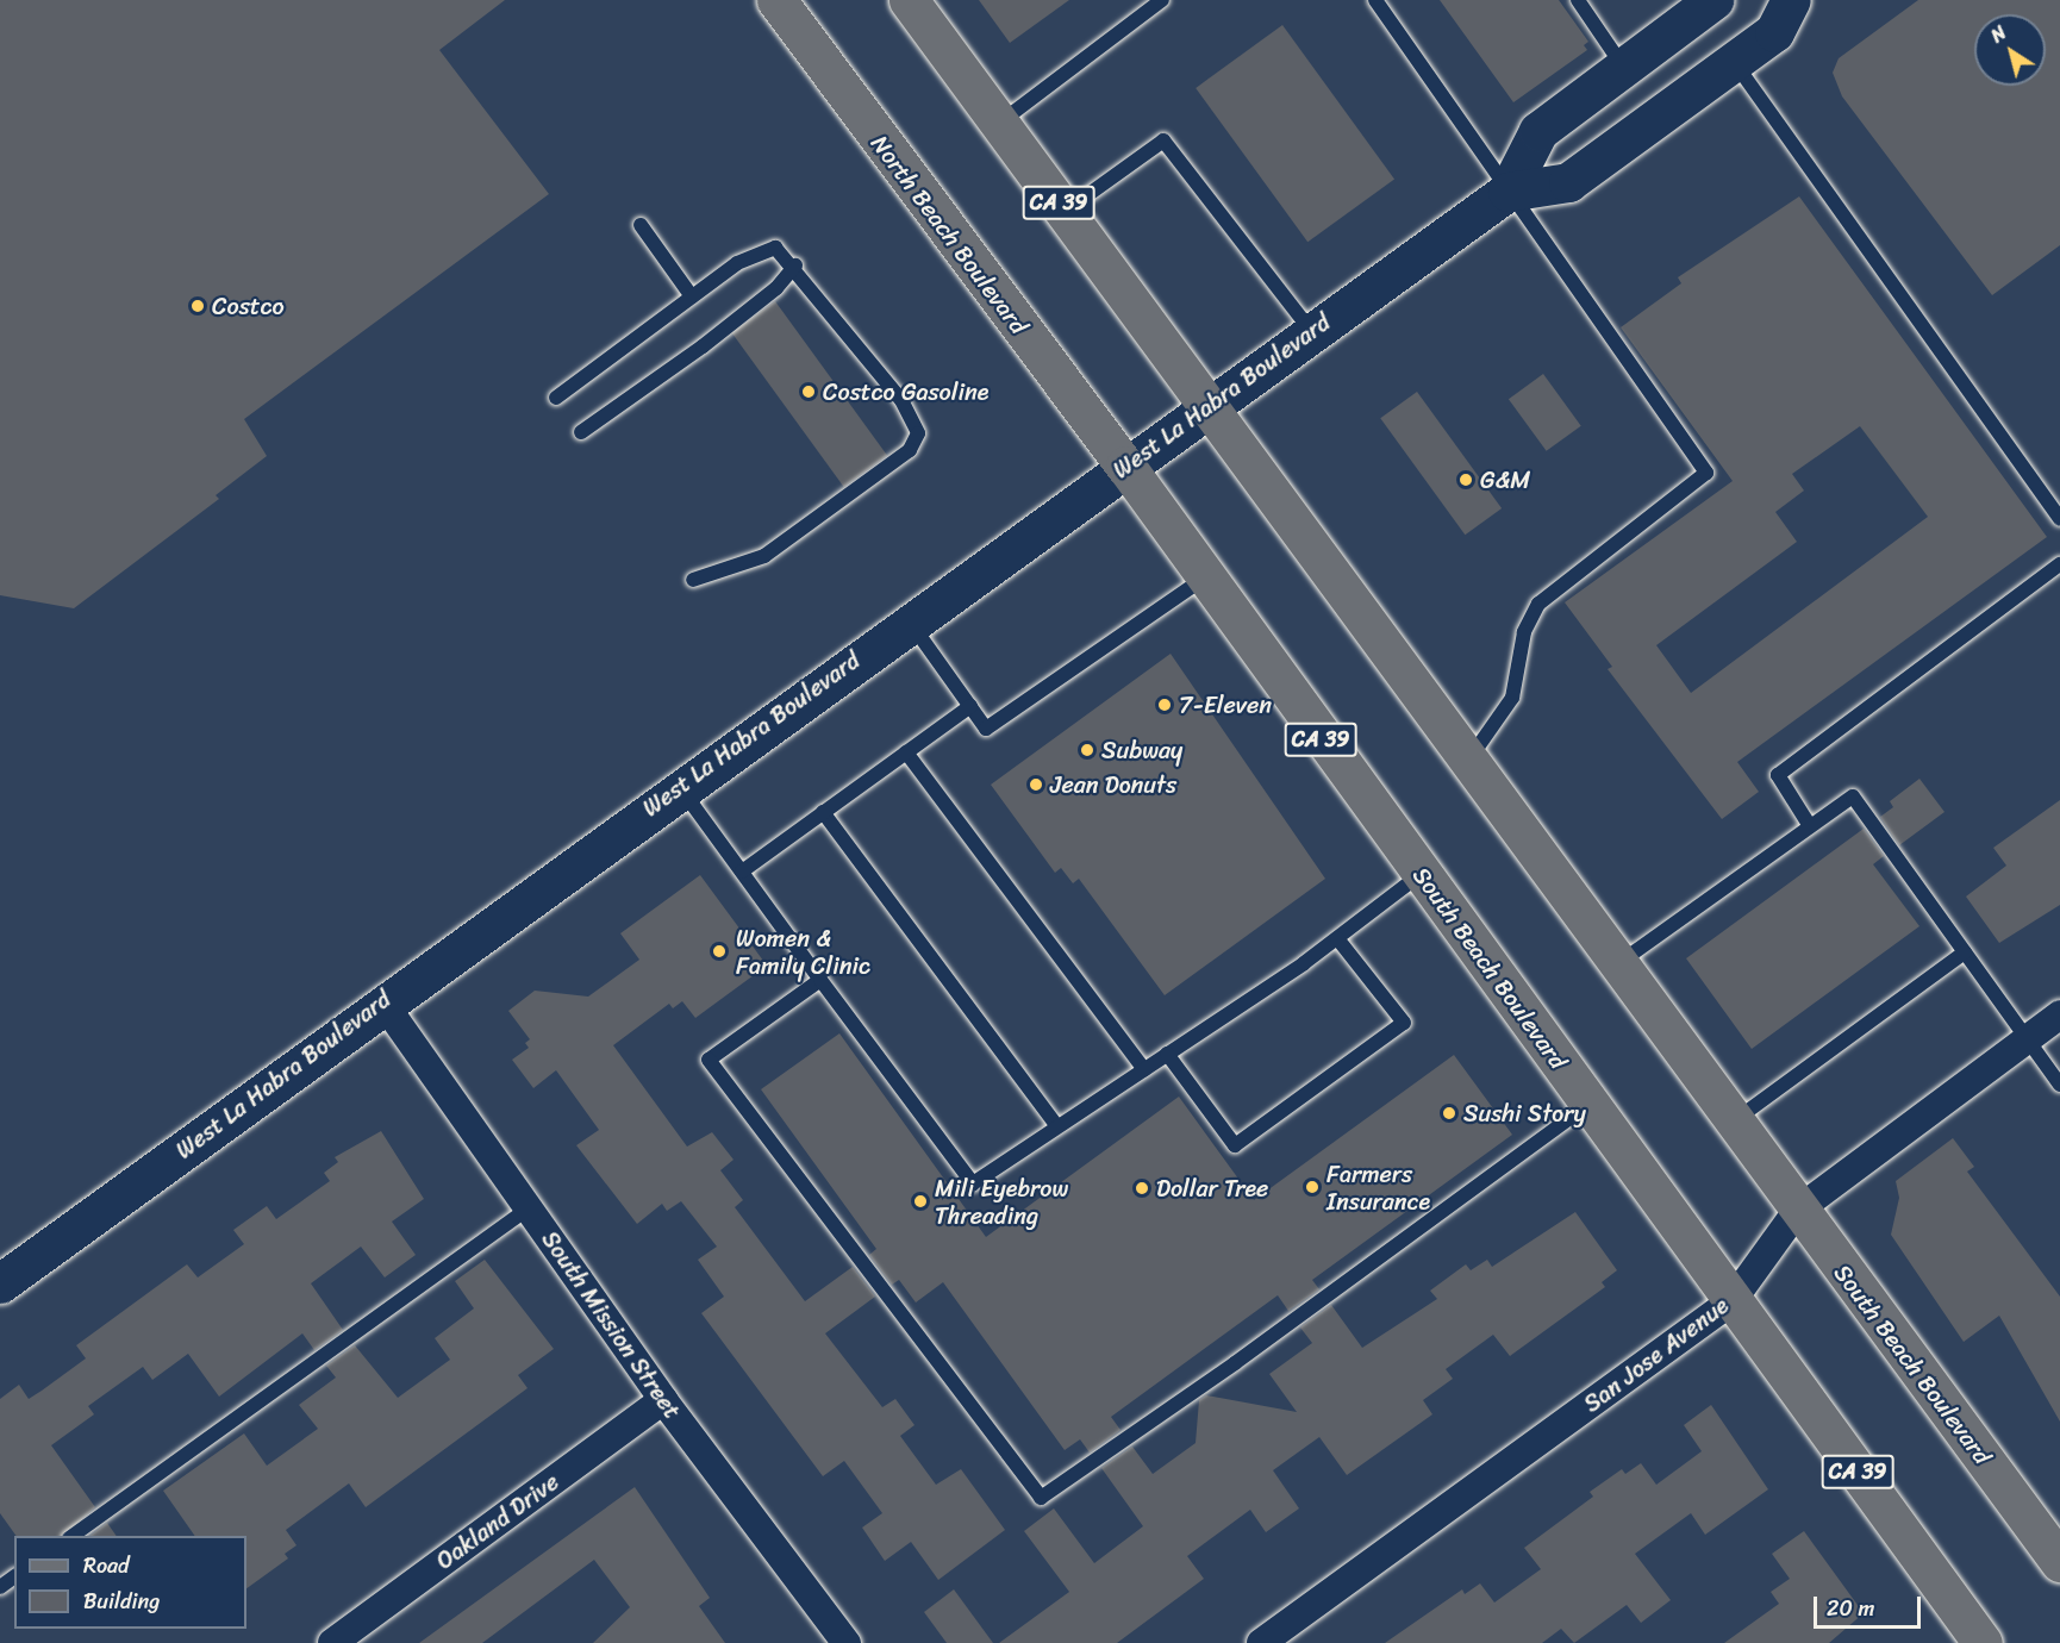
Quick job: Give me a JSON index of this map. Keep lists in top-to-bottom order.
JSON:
{
  "streets": {
    "main road": [
      "CA 39",
      "North Beach Boulevard",
      "West La Habra Boulevard",
      "South Beach Boulevard"
    ],
    "street": ["South Mission Street", "San Jose Avenue", "Oakland Drive"]
  },
  "crossings": [
    ["CA 39", "West La Habra Boulevard"],
    ["CA 39", "South Beach Boulevard"],
    ["North Beach Boulevard", "West La Habra Boulevard"],
    ["North Beach Boulevard", "South Beach Boulevard"],
    ["West La Habra Boulevard", "South Beach Boulevard"],
    ["West La Habra Boulevard", "South Mission Street"],
    ["South Beach Boulevard", "San Jose Avenue"],
    ["South Mission Street", "Oakland Drive"]
  ],
  "places": [
    "Costco",
    "Costco Gasoline",
    "G&M",
    "7-Eleven",
    "Subway",
    "Jean Donuts",
    "Women & Family Clinic",
    "Sushi Story",
    "Farmers Insurance",
    "Dollar Tree",
    "Mili Eyebrow Threading"
  ],
  "legend": ["Road", "Building"],
  "scale_bar": "20 m",
  "north": "top left"
}
